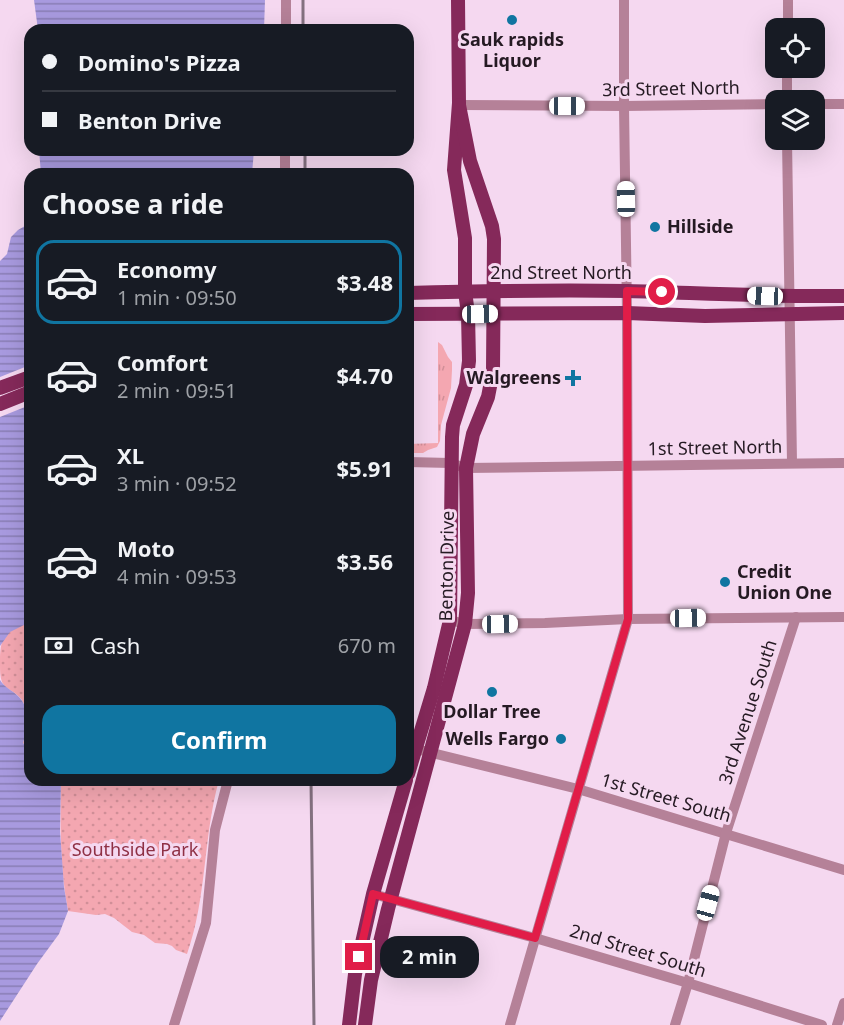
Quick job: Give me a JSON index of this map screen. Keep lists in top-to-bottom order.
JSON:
{
  "streets": {
    "main road": ["2nd Street North", "Benton Drive"],
    "street": [
      "3rd Street North",
      "1st Street North",
      "3rd Avenue South",
      "1st Street South",
      "2nd Street South"
    ]
  },
  "crossings": [
    ["3rd Street North", "Benton Drive"],
    ["2nd Street North", "Benton Drive"],
    ["1st Street North", "Benton Drive"],
    ["Benton Drive", "1st Street South"],
    ["Benton Drive", "2nd Street South"],
    ["3rd Avenue South", "1st Street South"],
    ["3rd Avenue South", "2nd Street South"]
  ],
  "parks": ["Southside Park"],
  "places": {
    "other": [
      "Sauk rapids Liquor",
      "Hillside",
      "Credit Union One",
      "Dollar Tree",
      "Wells Fargo"
    ],
    "health": ["Walgreens"]
  },
  "page": {
    "banner": ["Domino's Pizza", "Benton Drive"],
    "heading": "Choose a ride",
    "list": [
      {
        "name": "Economy",
        "note": "1 min · 09:50",
        "value": "$3.48"
      },
      {
        "name": "Comfort",
        "note": "2 min · 09:51",
        "value": "$4.70"
      },
      {
        "name": "XL",
        "note": "3 min · 09:52",
        "value": "$5.91"
      },
      {
        "name": "Moto",
        "note": "4 min · 09:53",
        "value": "$3.56"
      }
    ],
    "pay": ["Cash", "670 m"],
    "buttons": "Confirm",
    "bubble": "2 min"
  }
}
